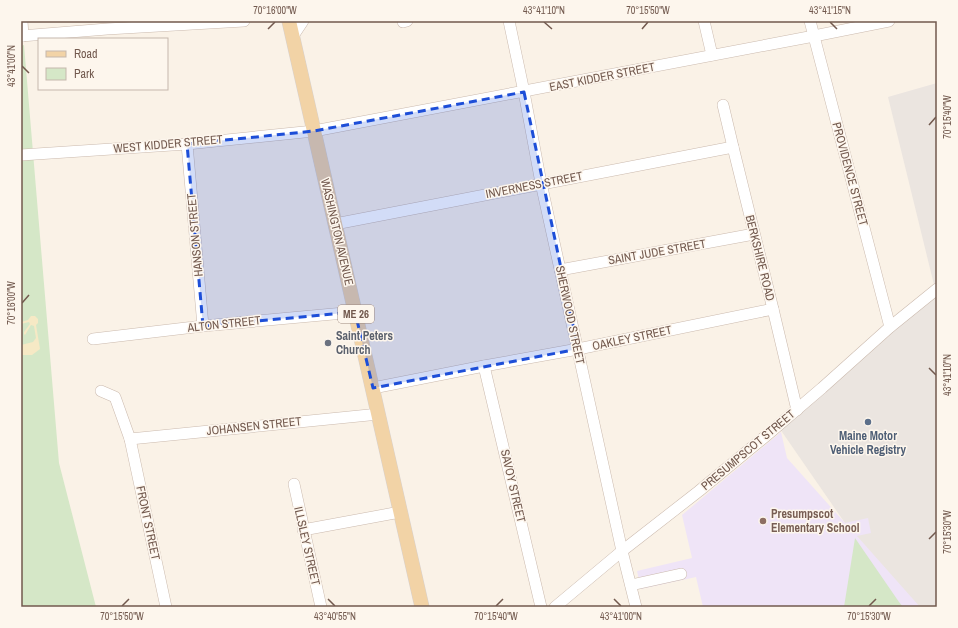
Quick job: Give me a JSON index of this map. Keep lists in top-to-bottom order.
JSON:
{
  "streets": {
    "main road": ["WASHINGTON AVENUE", "ME 26"],
    "street": [
      "EAST KIDDER STREET",
      "WEST KIDDER STREET",
      "PROVIDENCE STREET",
      "INVERNESS STREET",
      "HANSON STREET",
      "SAINT JUDE STREET",
      "BERKSHIRE ROAD",
      "SHERWOOD STREET",
      "ALTON STREET",
      "OAKLEY STREET",
      "JOHANSEN STREET",
      "PRESUMPSCOT STREET",
      "SAVOY STREET",
      "FRONT STREET",
      "ILLSLEY STREET"
    ]
  },
  "crossings": [
    ["EAST KIDDER STREET", "WEST KIDDER STREET"],
    ["EAST KIDDER STREET", "PROVIDENCE STREET"],
    ["EAST KIDDER STREET", "WASHINGTON AVENUE"],
    ["EAST KIDDER STREET", "SHERWOOD STREET"],
    ["WEST KIDDER STREET", "WASHINGTON AVENUE"],
    ["WEST KIDDER STREET", "HANSON STREET"],
    ["PROVIDENCE STREET", "PRESUMPSCOT STREET"],
    ["INVERNESS STREET", "WASHINGTON AVENUE"],
    ["INVERNESS STREET", "BERKSHIRE ROAD"],
    ["INVERNESS STREET", "SHERWOOD STREET"],
    ["WASHINGTON AVENUE", "ALTON STREET"],
    ["WASHINGTON AVENUE", "OAKLEY STREET"],
    ["WASHINGTON AVENUE", "JOHANSEN STREET"],
    ["HANSON STREET", "ALTON STREET"],
    ["SAINT JUDE STREET", "BERKSHIRE ROAD"],
    ["SAINT JUDE STREET", "SHERWOOD STREET"],
    ["BERKSHIRE ROAD", "OAKLEY STREET"],
    ["BERKSHIRE ROAD", "PRESUMPSCOT STREET"],
    ["SHERWOOD STREET", "OAKLEY STREET"],
    ["SHERWOOD STREET", "PRESUMPSCOT STREET"],
    ["OAKLEY STREET", "SAVOY STREET"],
    ["JOHANSEN STREET", "FRONT STREET"]
  ],
  "places": ["Saint Peters Church", "Maine Motor Vehicle Registry", "Presumpscot Elementary School"],
  "legend": ["Road", "Park"],
  "coordinates": [
    "70°16'00\"W",
    "43°41'10\"N",
    "70°15'50\"W",
    "43°41'15\"N",
    "43°41'00\"N",
    "70°15'40\"W",
    "70°15'30\"W",
    "43°40'55\"N"
  ]
}
